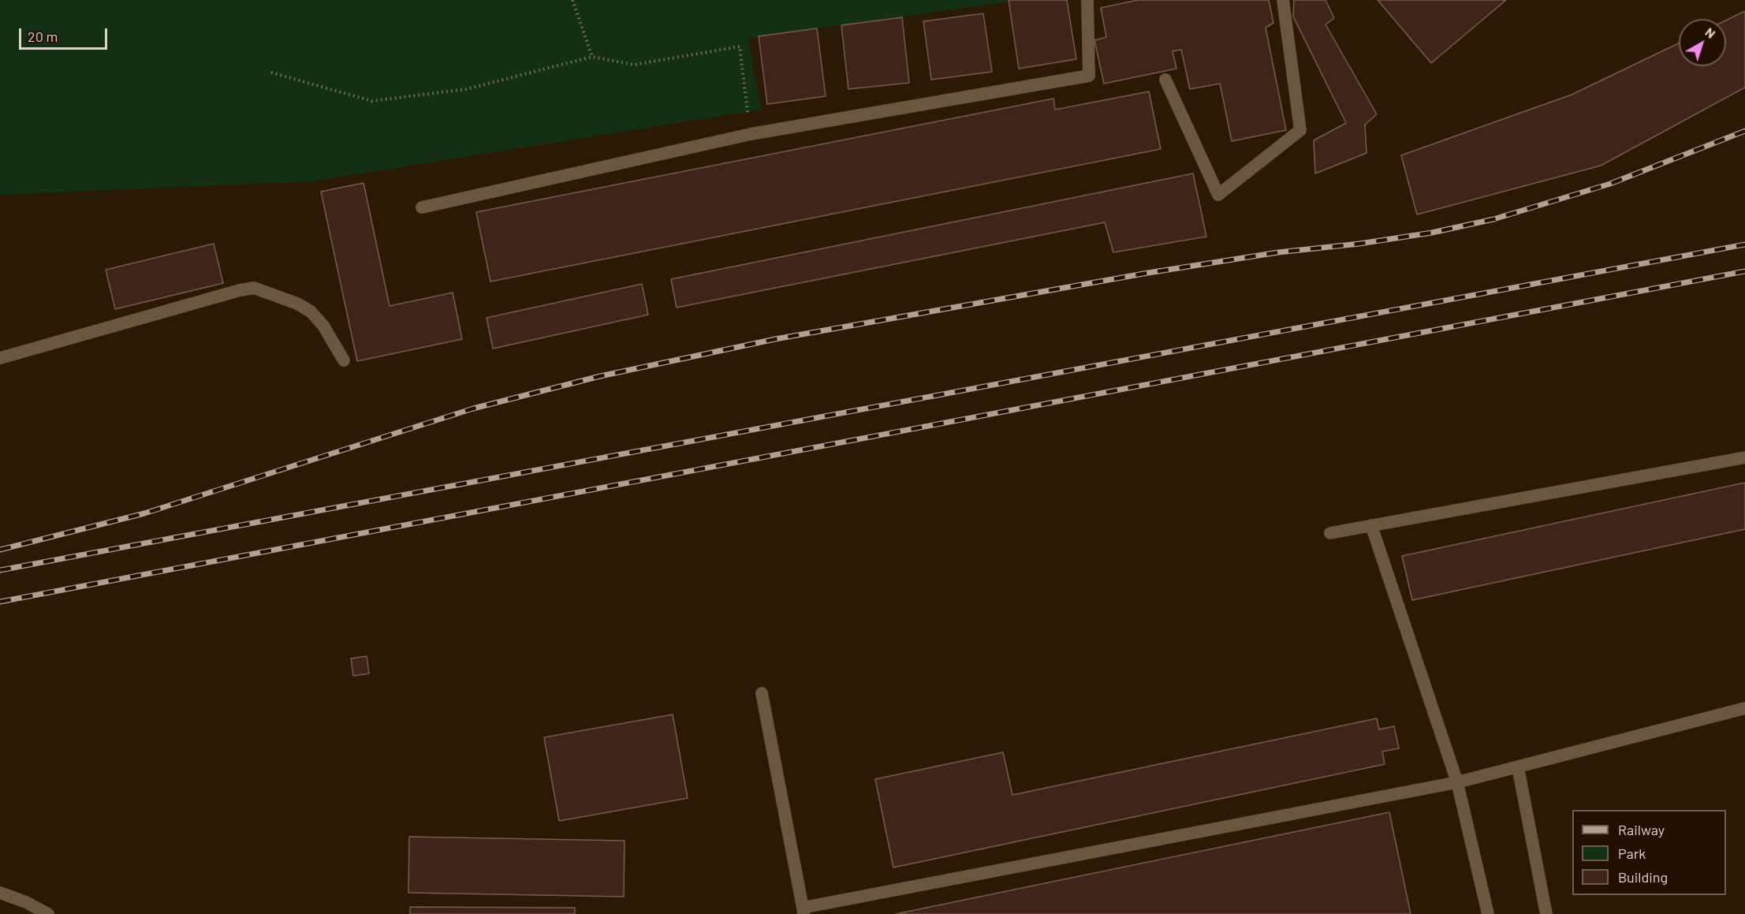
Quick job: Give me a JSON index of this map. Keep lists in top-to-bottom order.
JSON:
{
  "legend": ["Railway", "Park", "Building"],
  "scale_bar": "20 m",
  "north": "top right"
}
